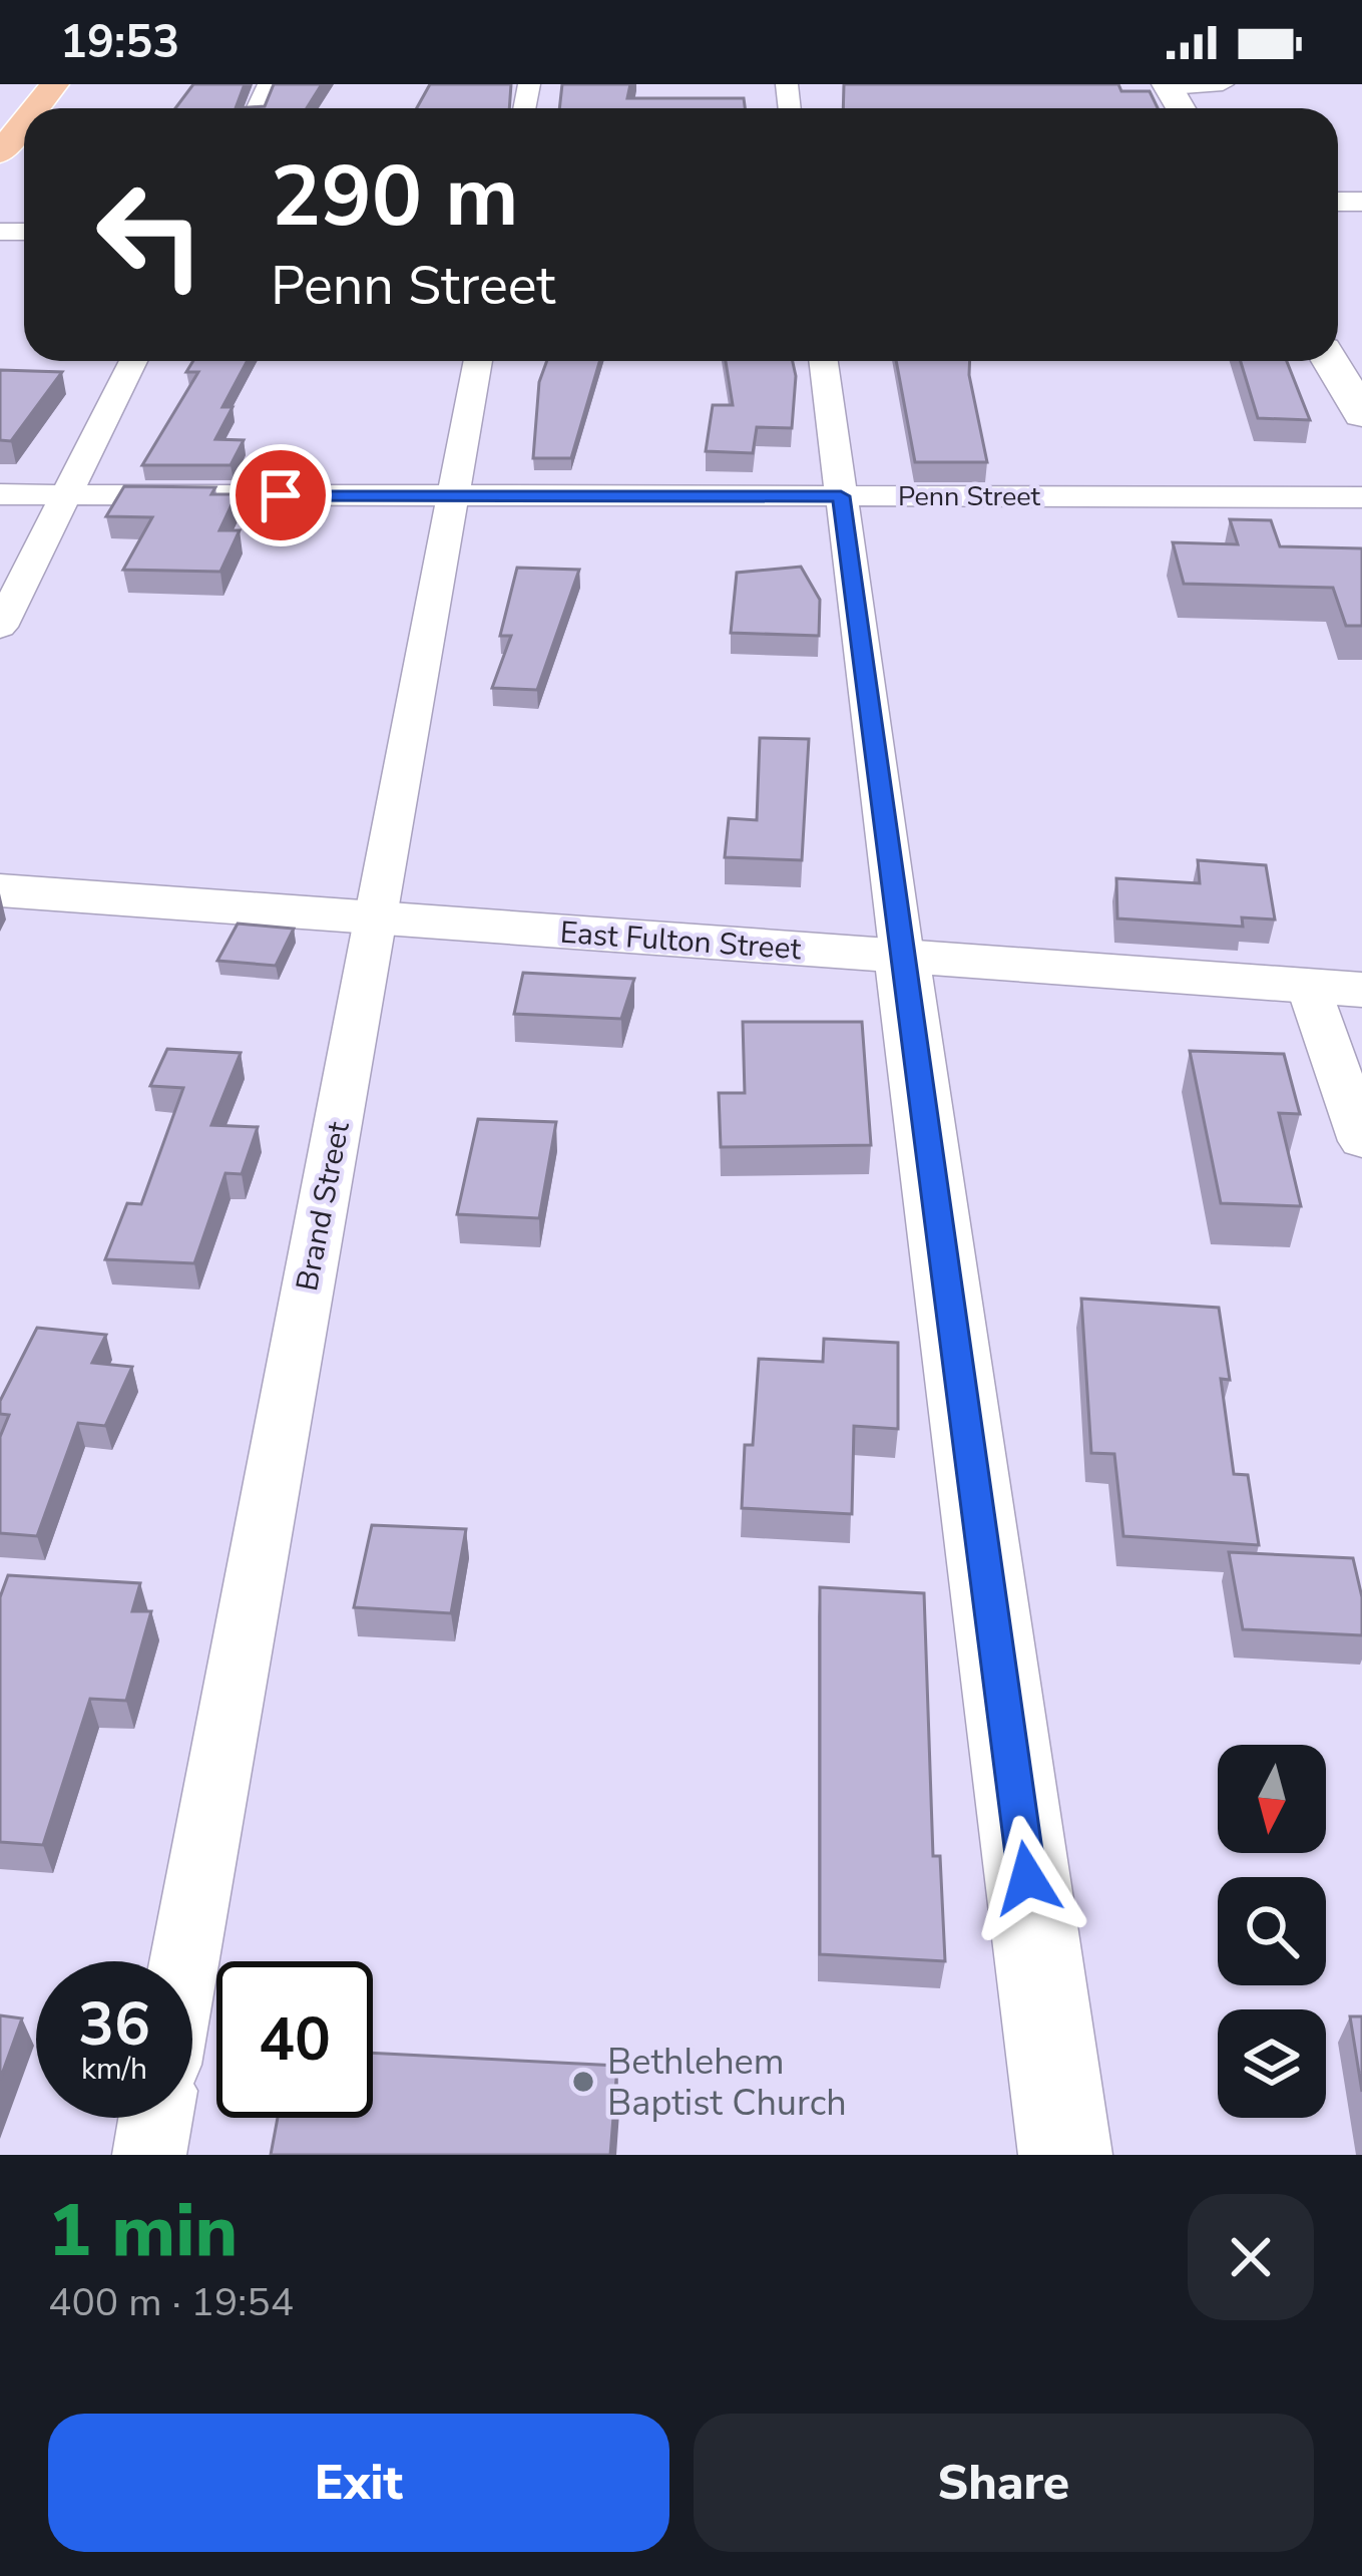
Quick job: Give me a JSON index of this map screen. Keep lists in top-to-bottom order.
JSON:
{
  "streets": {
    "street": ["Penn Street", "East Fulton Street", "Brand Street"]
  },
  "crossings": [
    ["Penn Street", "Brand Street"],
    ["East Fulton Street", "Brand Street"]
  ],
  "places": ["Bethlehem Baptist Church"],
  "north": "bottom",
  "page": {
    "status": "19:53",
    "turn": ["290 m", "Penn Street"],
    "speed": "36 km/h",
    "limit": "40",
    "heading": ["1 min", "400 m · 19:54"],
    "buttons": ["Exit", "Share"]
  }
}
